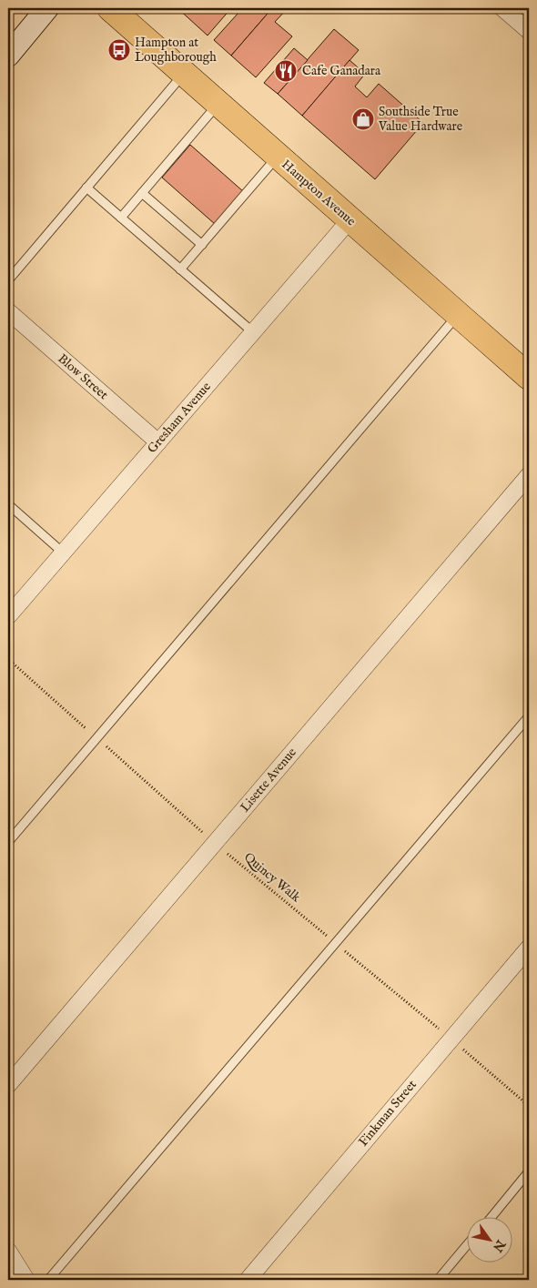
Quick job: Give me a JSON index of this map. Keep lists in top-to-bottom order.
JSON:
{
  "streets": {
    "main road": ["Hampton Avenue"],
    "street": [
      "Blow Street",
      "Gresham Avenue",
      "Lisette Avenue",
      "Finkman Street"
    ],
    "path": ["Quincy Walk"]
  },
  "crossings": [
    ["Hampton Avenue", "Gresham Avenue"],
    ["Blow Street", "Gresham Avenue"],
    ["Lisette Avenue", "Quincy Walk"],
    ["Quincy Walk", "Finkman Street"]
  ],
  "places": {
    "bus stop": ["Hampton at Loughborough"],
    "restaurant": ["Cafe Ganadara"],
    "shop": ["Southside True Value Hardware"]
  },
  "north": "bottom right"
}
